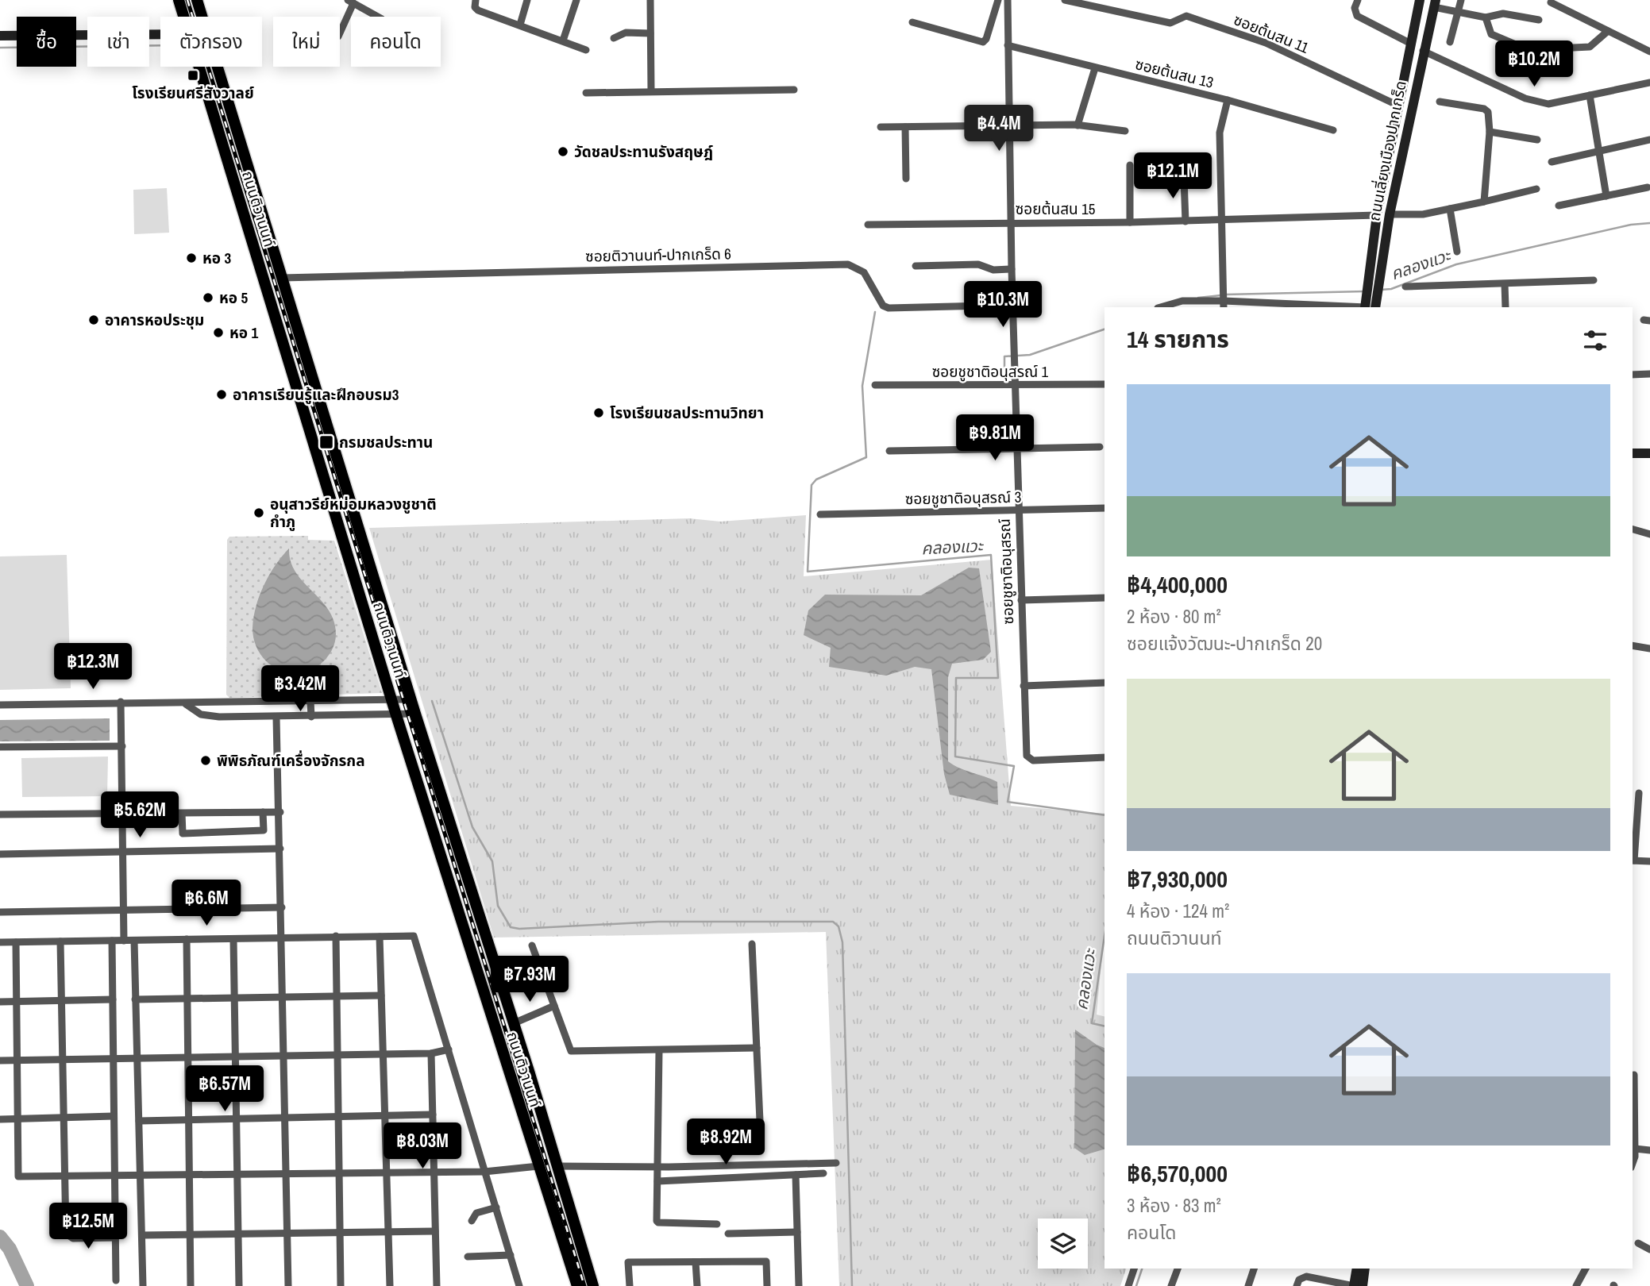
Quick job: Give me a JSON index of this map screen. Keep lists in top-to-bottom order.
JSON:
{
  "streets": {
    "main road": ["ถนนเลี่ยงเมืองปากเกร็ด", "ถนนติวานนท์"],
    "street": [
      "ซอยต้นสน 11",
      "ซอยต้นสน 13",
      "ซอยต้นสน 15",
      "ซอยติวานนท์-ปากเกร็ด 6",
      "ซอยชูชาติอนุสรณ์ 1",
      "ซอยชูชาติอนุสรณ์ 3",
      "ซอยชูชาติอนุสรณ์"
    ]
  },
  "crossings": [
    ["ซอยต้นสน 11", "ถนนเลี่ยงเมืองปากเกร็ด"],
    ["ซอยต้นสน 13", "ซอยชูชาติอนุสรณ์"],
    ["ถนนเลี่ยงเมืองปากเกร็ด", "ซอยต้นสน 15"],
    ["ถนนติวานนท์", "ซอยติวานนท์-ปากเกร็ด 6"],
    ["ซอยต้นสน 15", "ซอยชูชาติอนุสรณ์"],
    ["ซอยติวานนท์-ปากเกร็ด 6", "ซอยชูชาติอนุสรณ์"],
    ["ซอยชูชาติอนุสรณ์ 1", "ซอยชูชาติอนุสรณ์"],
    ["ซอยชูชาติอนุสรณ์ 3", "ซอยชูชาติอนุสรณ์"]
  ],
  "water": ["คลองแวะ"],
  "places": {
    "transit": ["โรงเรียนศรีสังวาลย์", "กรมชลประทาน"],
    "other": [
      "วัดชลประทานรังสฤษฎ์",
      "หอ 3",
      "หอ 5",
      "อาคารหอประชุม",
      "หอ 1",
      "อาคารเรียนรู้และฝึกอบรม3",
      "โรงเรียนชลประทานวิทยา",
      "อนุสาวรีย์หม่อมหลวงชูชาติ กำภู",
      "พิพิธภัณฑ์เครื่องจักรกล"
    ]
  },
  "page": {
    "chip": [
      "ซื้อ",
      "เช่า",
      "ตัวกรอง",
      "ใหม่",
      "คอนโด"
    ],
    "price": [
      "฿10.2M",
      "฿4.4M",
      "฿12.1M",
      "฿10.3M",
      "฿9.81M",
      "฿12.3M",
      "฿3.42M",
      "฿5.62M",
      "฿6.6M",
      "฿7.93M",
      "฿6.57M",
      "฿8.92M",
      "฿8.03M",
      "฿12.5M"
    ],
    "heading": "14 รายการ",
    "list": [
      {
        "name": "฿4,400,000",
        "note": "2 ห้อง · 80 m² · ซอยแจ้งวัฒนะ-ปากเกร็ด 20"
      },
      {
        "name": "฿7,930,000",
        "note": "4 ห้อง · 124 m² · ถนนติวานนท์"
      },
      {
        "name": "฿6,570,000",
        "note": "3 ห้อง · 83 m² · คอนโด"
      }
    ]
  }
}
